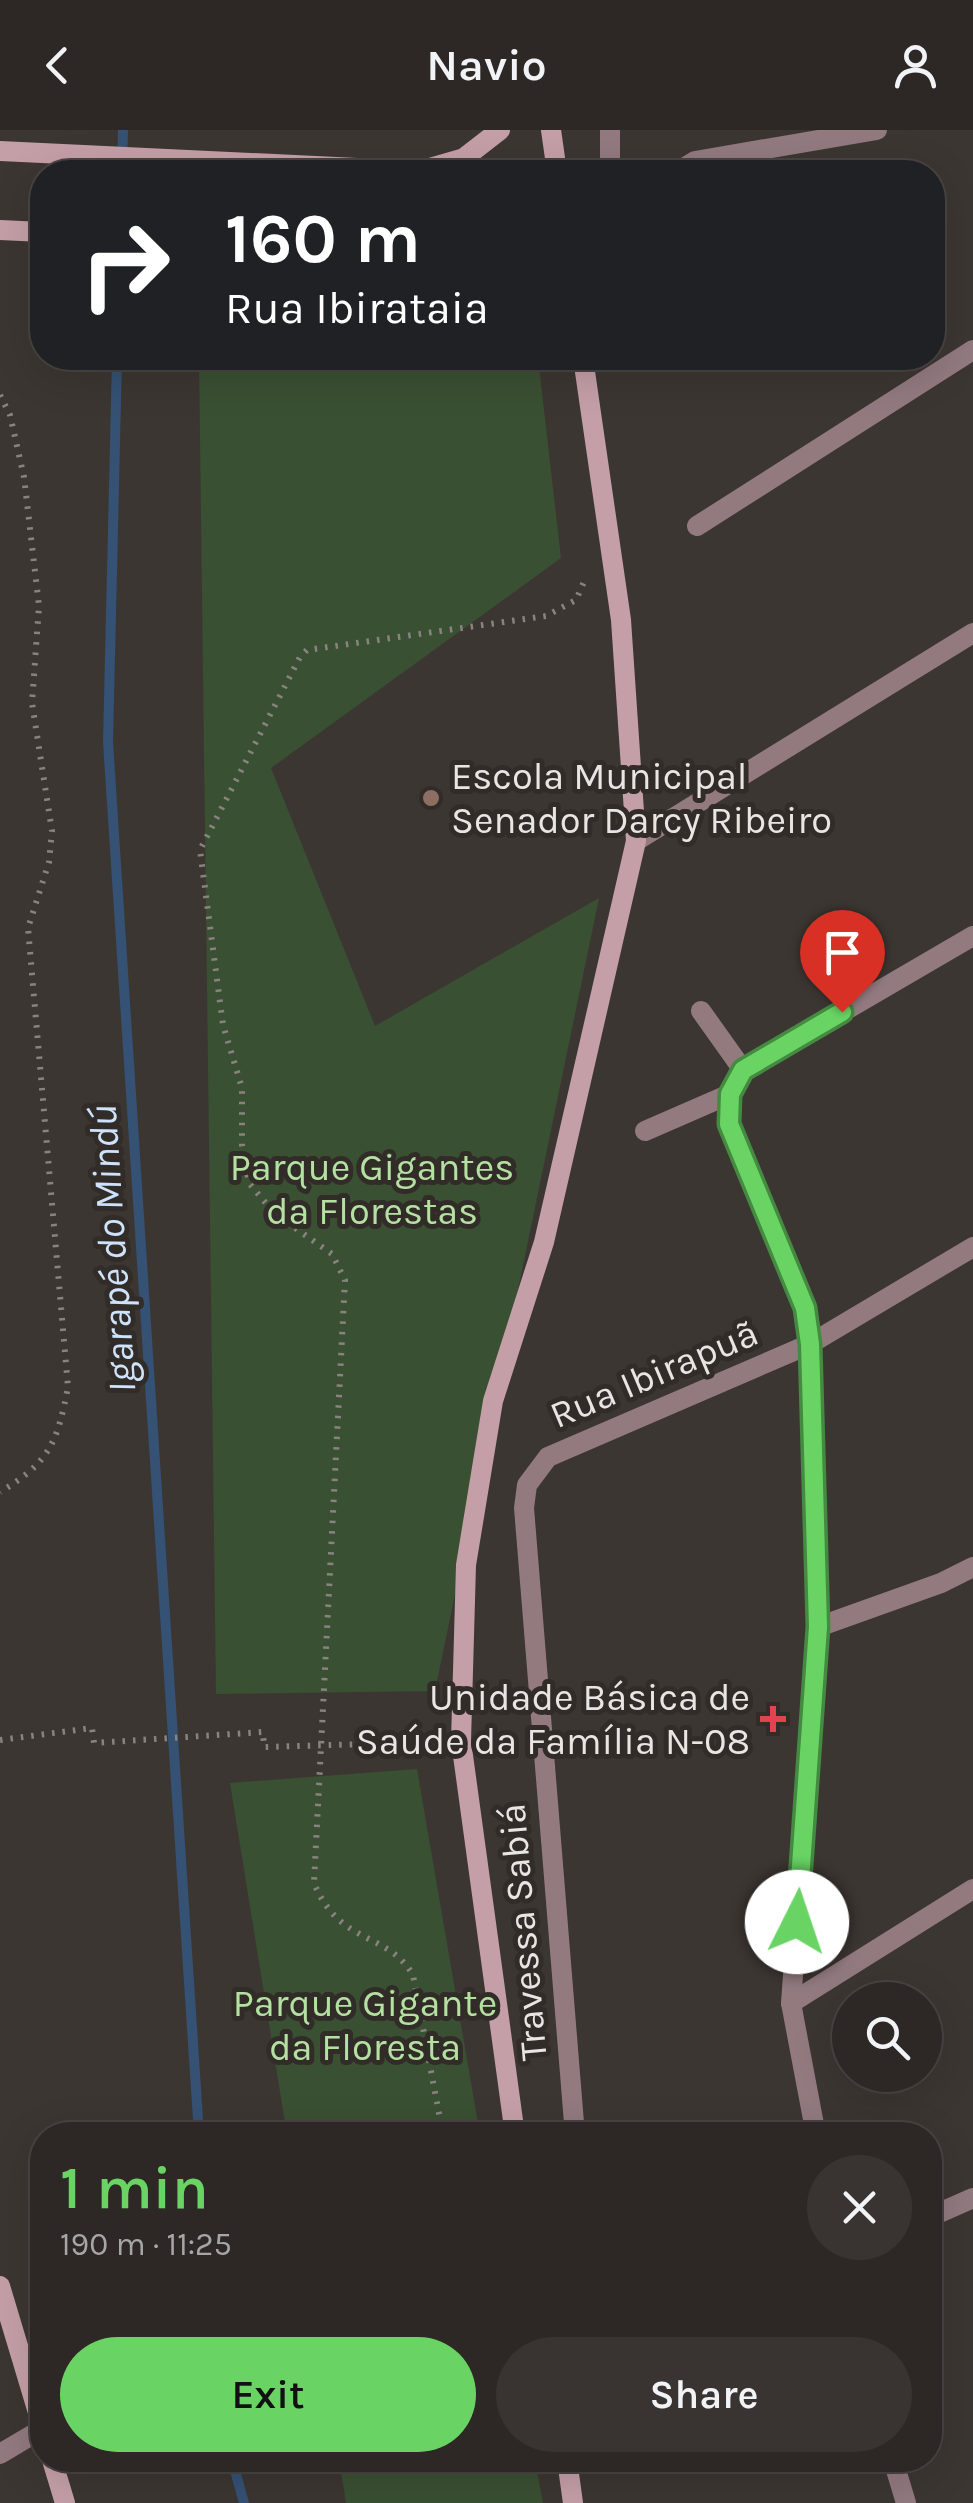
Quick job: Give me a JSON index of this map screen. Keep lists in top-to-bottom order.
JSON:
{
  "streets": {
    "street": ["Rua Ibirapuã", "Travessa Sabiá"]
  },
  "crossings": [
    ["Rua Ibirapuã", "Travessa Sabiá"]
  ],
  "water": ["Igarapé do Mindú"],
  "parks": ["Parque Gigantes da Florestas", "Parque Gigante da Floresta"],
  "places": {
    "other": ["Escola Municipal Senador Darcy Ribeiro"],
    "health": ["Unidade Básica de Saúde da Família N-08"]
  },
  "page": {
    "header": "Navio",
    "turn": ["160 m", "Rua Ibirataia"],
    "heading": ["1 min", "190 m · 11:25"],
    "buttons": ["Exit", "Share"]
  }
}
